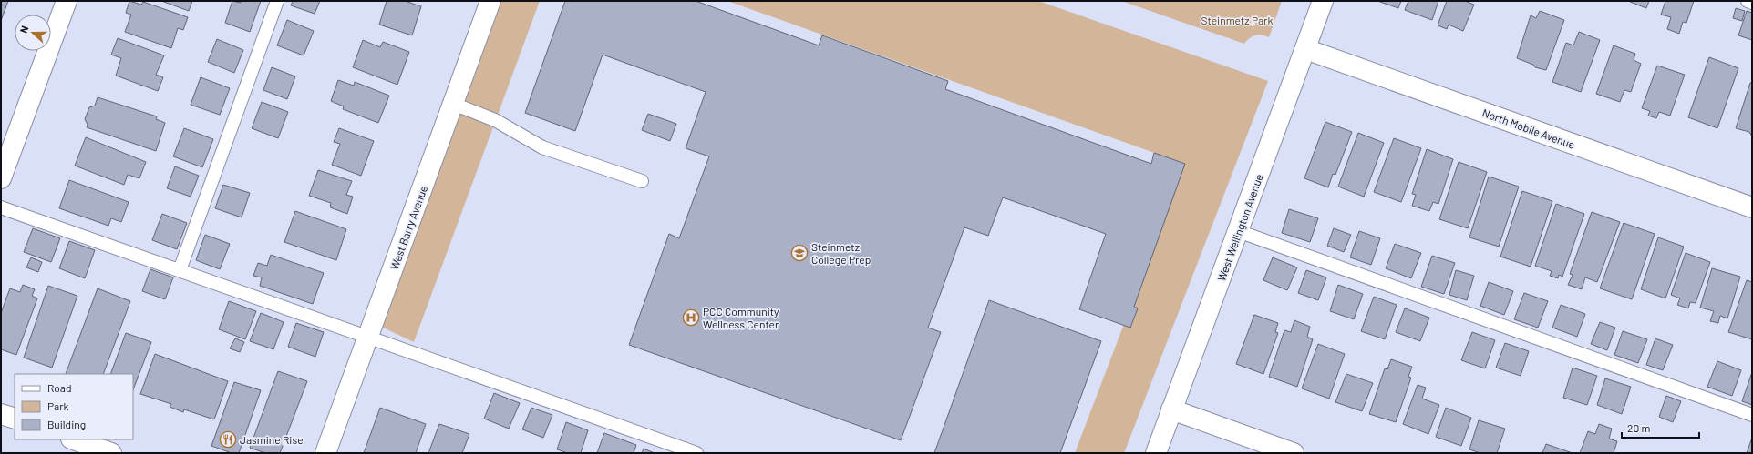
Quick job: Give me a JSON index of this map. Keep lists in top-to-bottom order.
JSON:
{
  "streets": {
    "street": ["North Mobile Avenue", "West Barry Avenue", "West Wellington Avenue"]
  },
  "crossings": [
    ["North Mobile Avenue", "West Wellington Avenue"]
  ],
  "parks": ["Steinmetz Park"],
  "places": {
    "school or university": ["Steinmetz College Prep"],
    "hospital": ["PCC Community Wellness Center"],
    "restaurant": ["Jasmine Rise"]
  },
  "legend": ["Road", "Park", "Building"],
  "scale_bar": "20 m",
  "north": "left"
}
